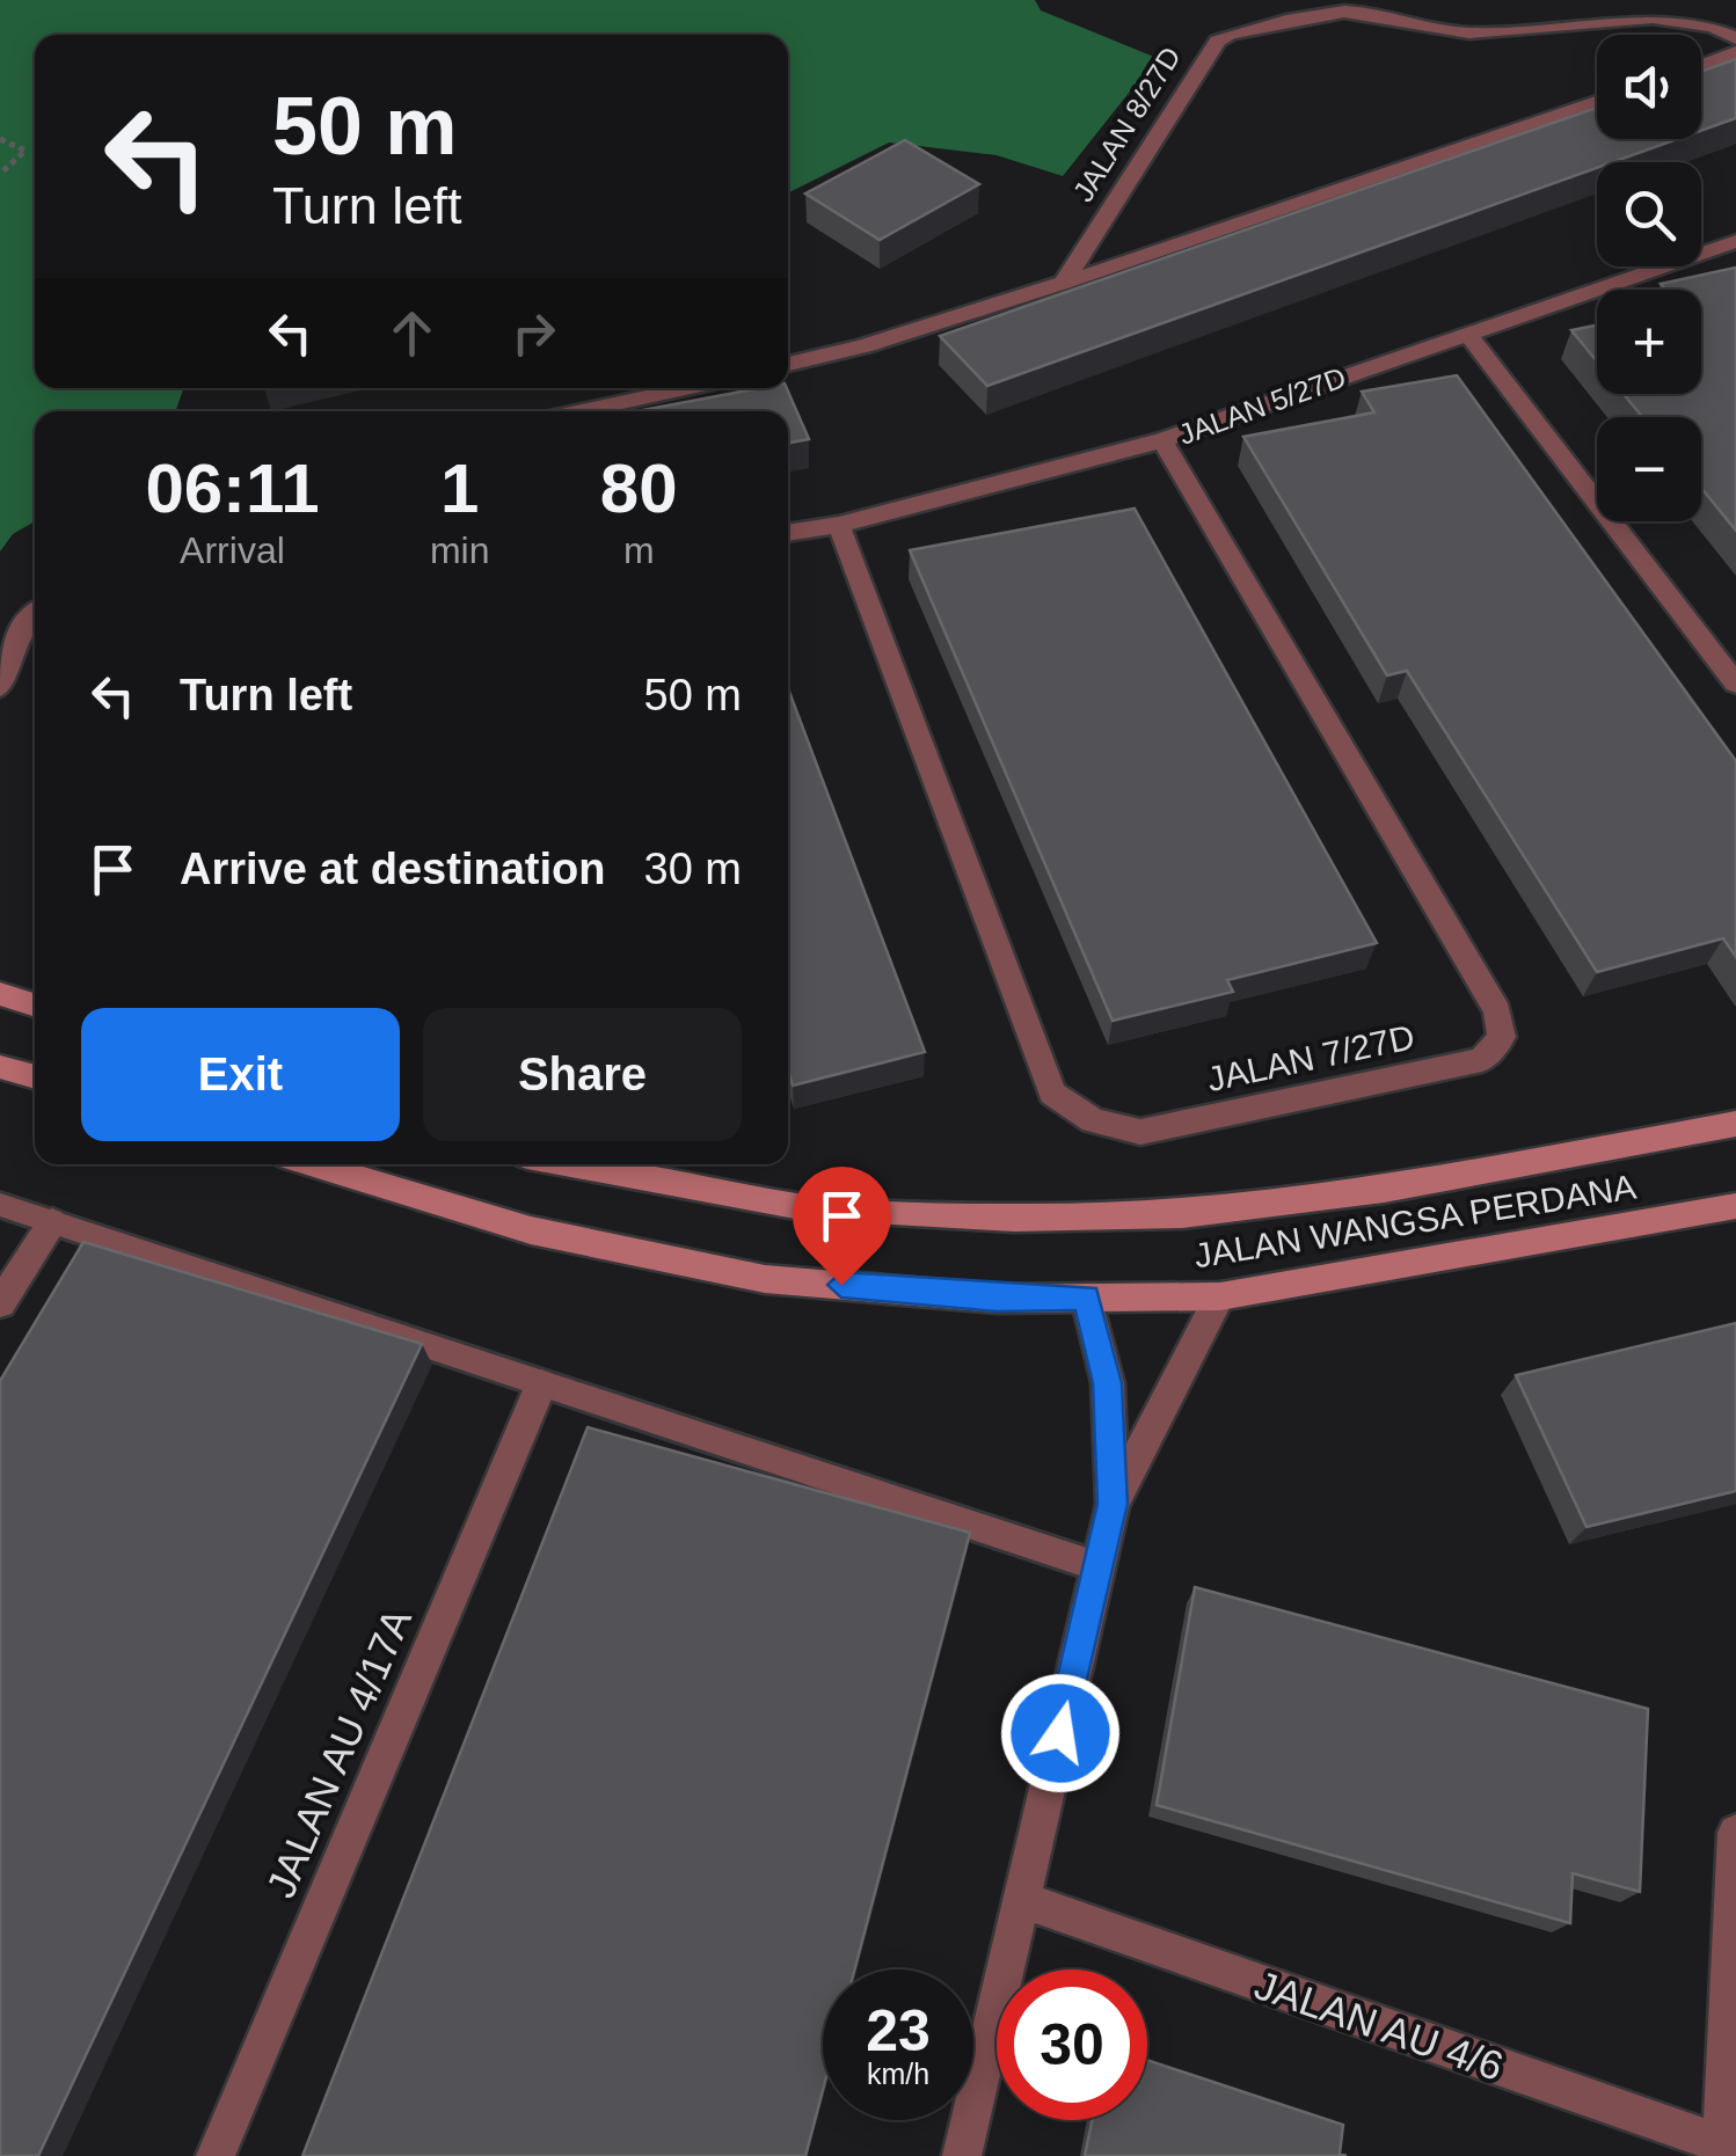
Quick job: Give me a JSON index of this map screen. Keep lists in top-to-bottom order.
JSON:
{
  "streets": {
    "main road": ["JALAN WANGSA PERDANA"],
    "street": [
      "JALAN 8/27D",
      "JALAN 5/27D",
      "JALAN 7/27D",
      "JALAN AU 4/17A",
      "JALAN AU 4/6"
    ]
  },
  "crossings": [
    ["JALAN 5/27D", "JALAN 7/27D"]
  ],
  "page": {
    "map_buttons": ["+", "−"],
    "turn": ["50 m", "Turn left"],
    "eta": [
      "06:11",
      "Arrival",
      "1",
      "min",
      "80",
      "m"
    ],
    "list": [
      {
        "name": "Turn left",
        "value": "50 m"
      },
      {
        "name": "Arrive at destination",
        "value": "30 m"
      }
    ],
    "buttons": ["Exit", "Share"],
    "speed": "23 km/h",
    "limit": "30"
  }
}
